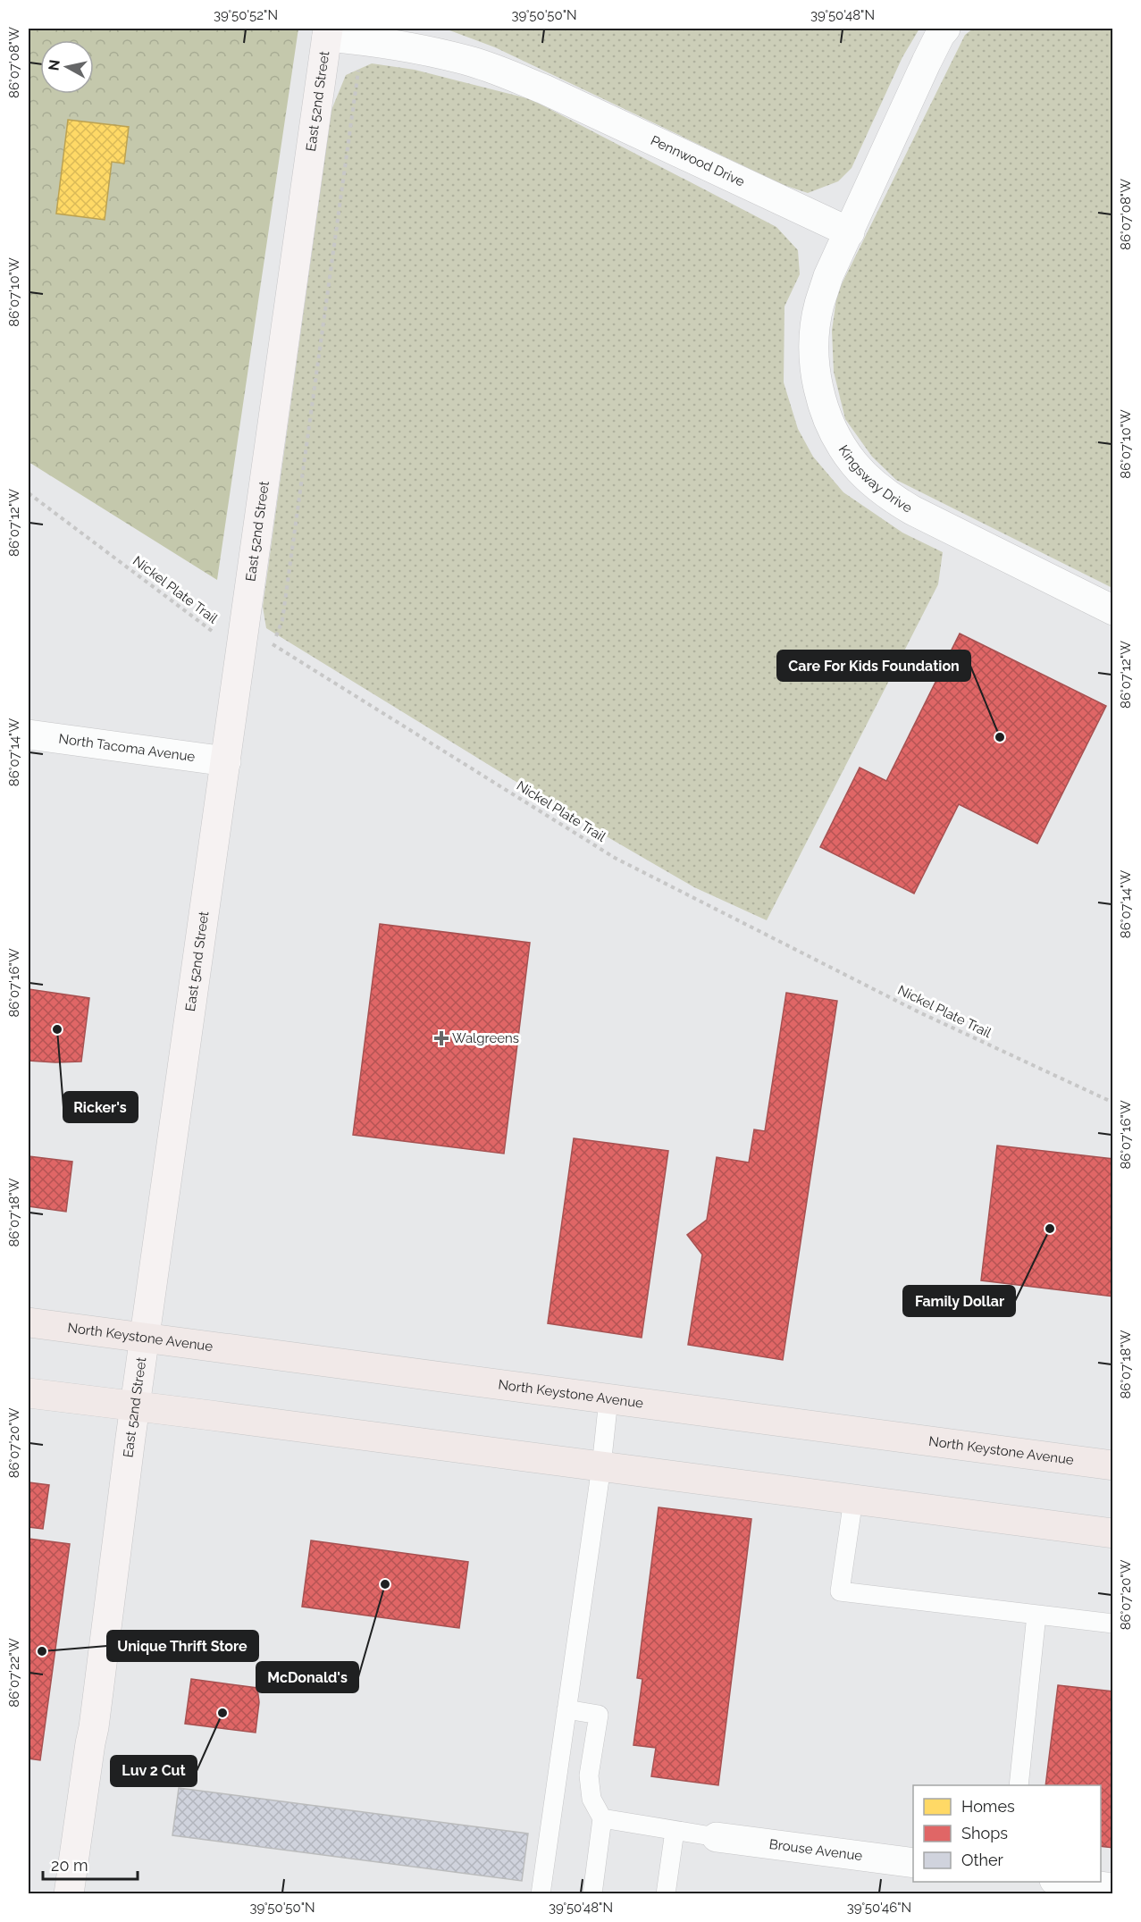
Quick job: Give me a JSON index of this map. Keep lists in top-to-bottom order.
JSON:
{
  "streets": {
    "main road": ["North Keystone Avenue"],
    "street": [
      "East 52nd Street",
      "Pennwood Drive",
      "Kingsway Drive",
      "North Tacoma Avenue",
      "Brouse Avenue"
    ],
    "path": ["Nickel Plate Trail"]
  },
  "crossings": [
    ["East 52nd Street", "Pennwood Drive"],
    ["East 52nd Street", "Nickel Plate Trail"],
    ["East 52nd Street", "North Tacoma Avenue"],
    ["East 52nd Street", "North Keystone Avenue"],
    ["Pennwood Drive", "Kingsway Drive"]
  ],
  "places": {
    "other": [
      "Care For Kids Foundation",
      "Ricker's",
      "Family Dollar",
      "McDonald's",
      "Unique Thrift Store",
      "Luv 2 Cut"
    ],
    "health": ["Walgreens"]
  },
  "legend": ["Homes", "Shops", "Other"],
  "scale_bar": "20 m",
  "north": "left",
  "coordinates": [
    "39°50'52\"N",
    "39°50'50\"N",
    "39°50'48\"N",
    "86°07'08\"W",
    "86°07'10\"W",
    "86°07'12\"W",
    "86°07'14\"W",
    "86°07'16\"W",
    "86°07'18\"W",
    "86°07'20\"W",
    "86°07'22\"W",
    "39°50'46\"N"
  ]
}
